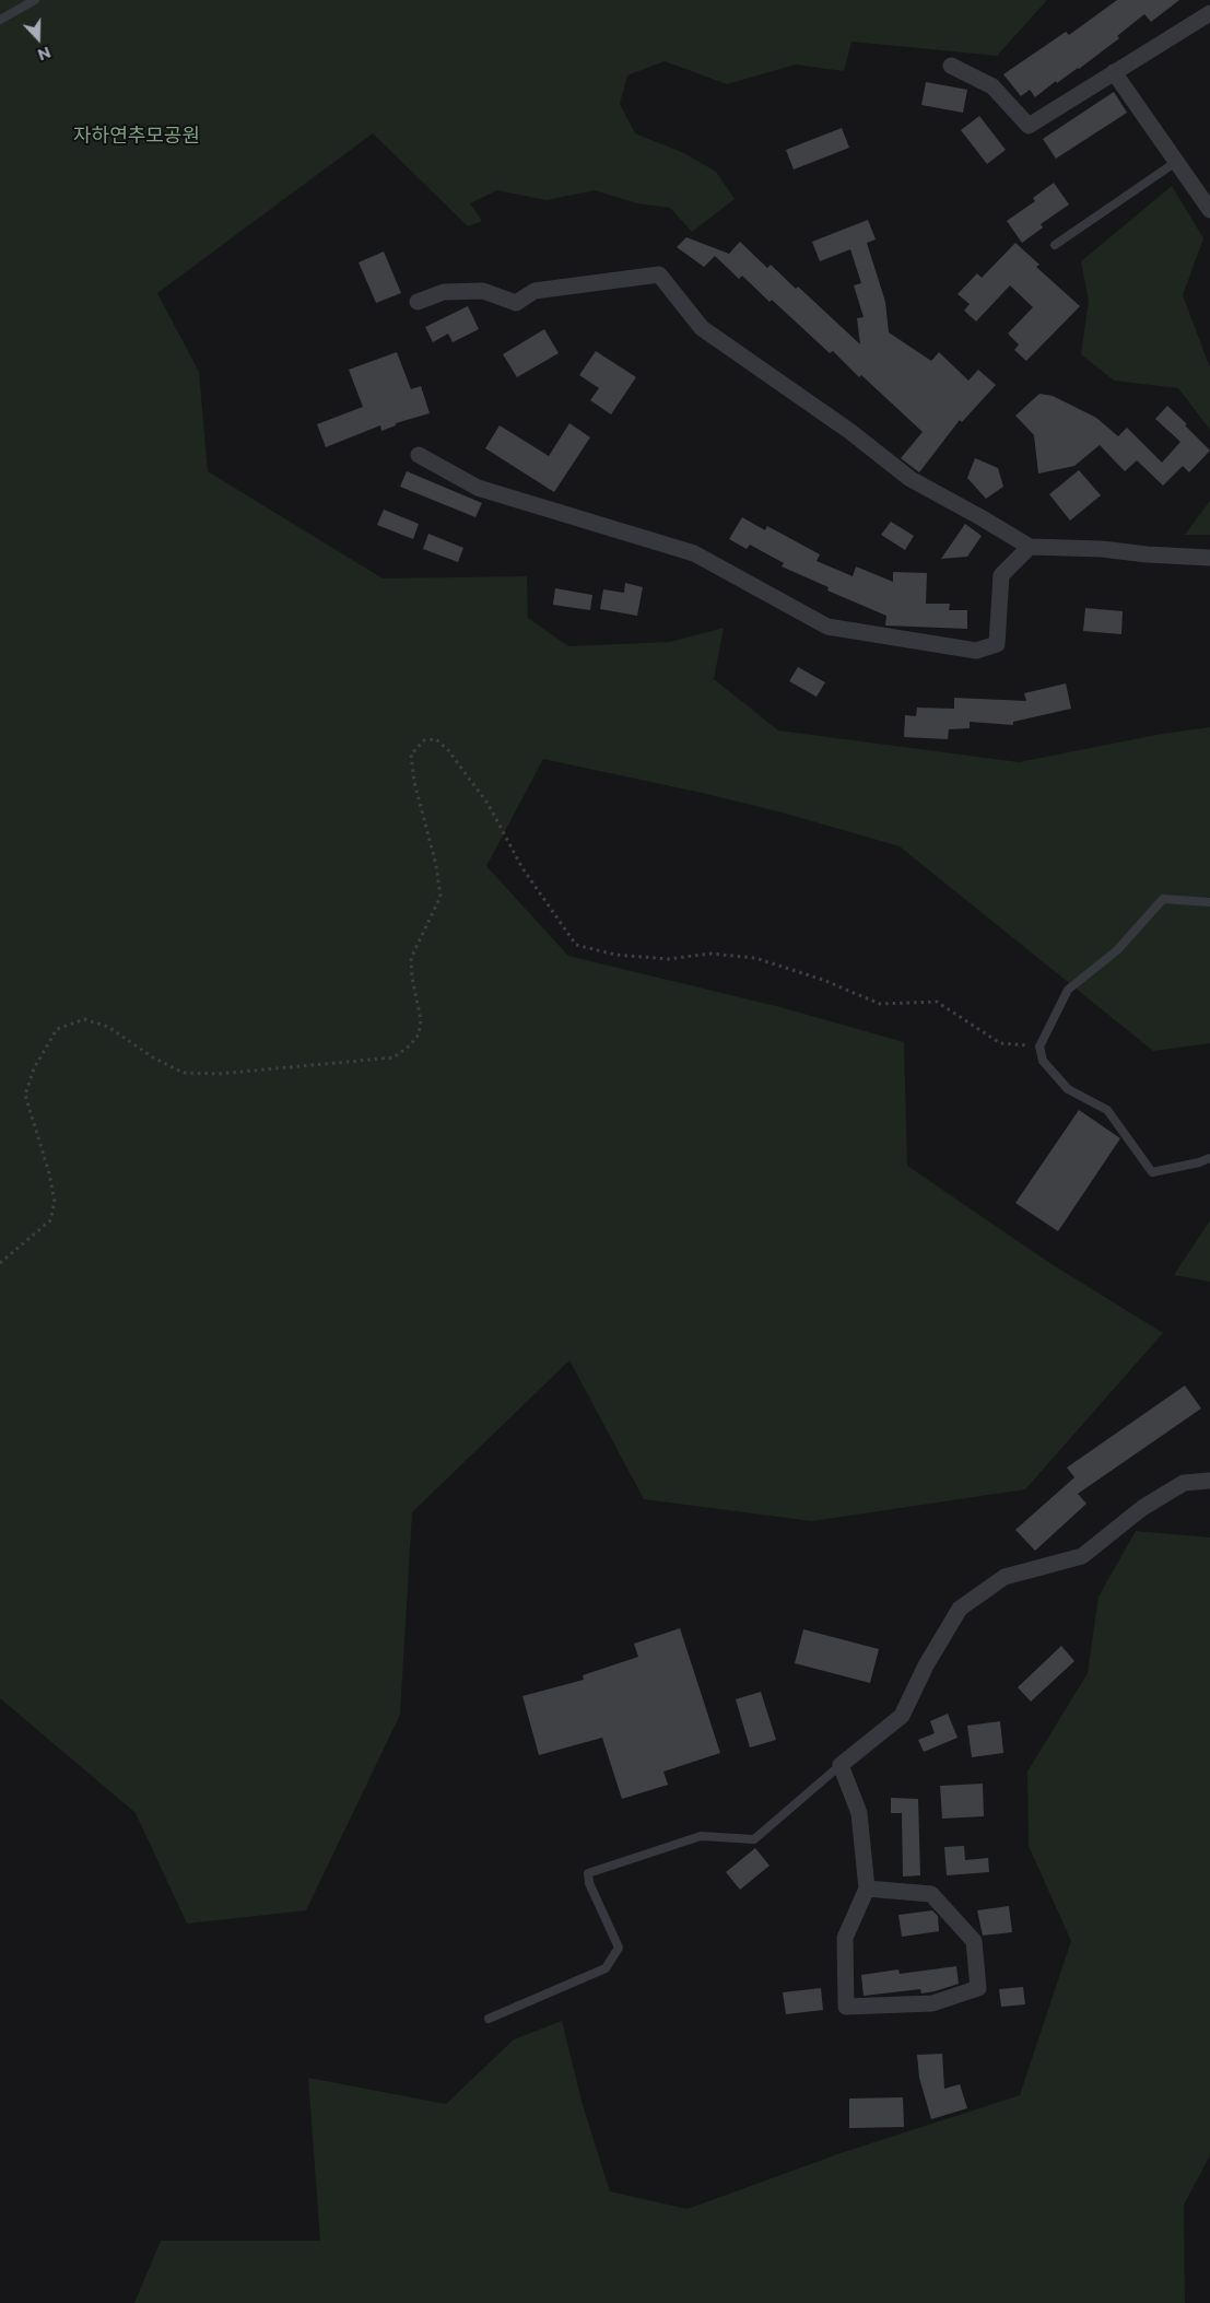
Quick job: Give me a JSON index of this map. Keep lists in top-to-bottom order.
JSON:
{
  "parks": ["자하연추모공원"],
  "north": "bottom"
}
